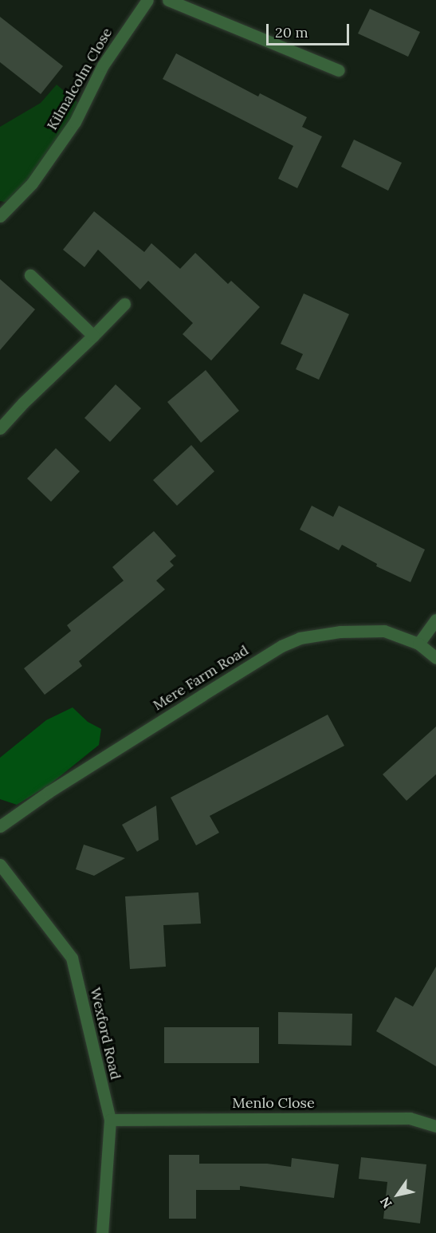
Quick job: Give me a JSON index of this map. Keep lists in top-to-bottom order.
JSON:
{
  "streets": {
    "street": [
      "Kilmalcolm Close",
      "Mere Farm Road",
      "Wexford Road",
      "Menlo Close"
    ]
  },
  "crossings": [
    ["Wexford Road", "Menlo Close"]
  ],
  "scale_bar": "20 m",
  "north": "bottom left"
}
